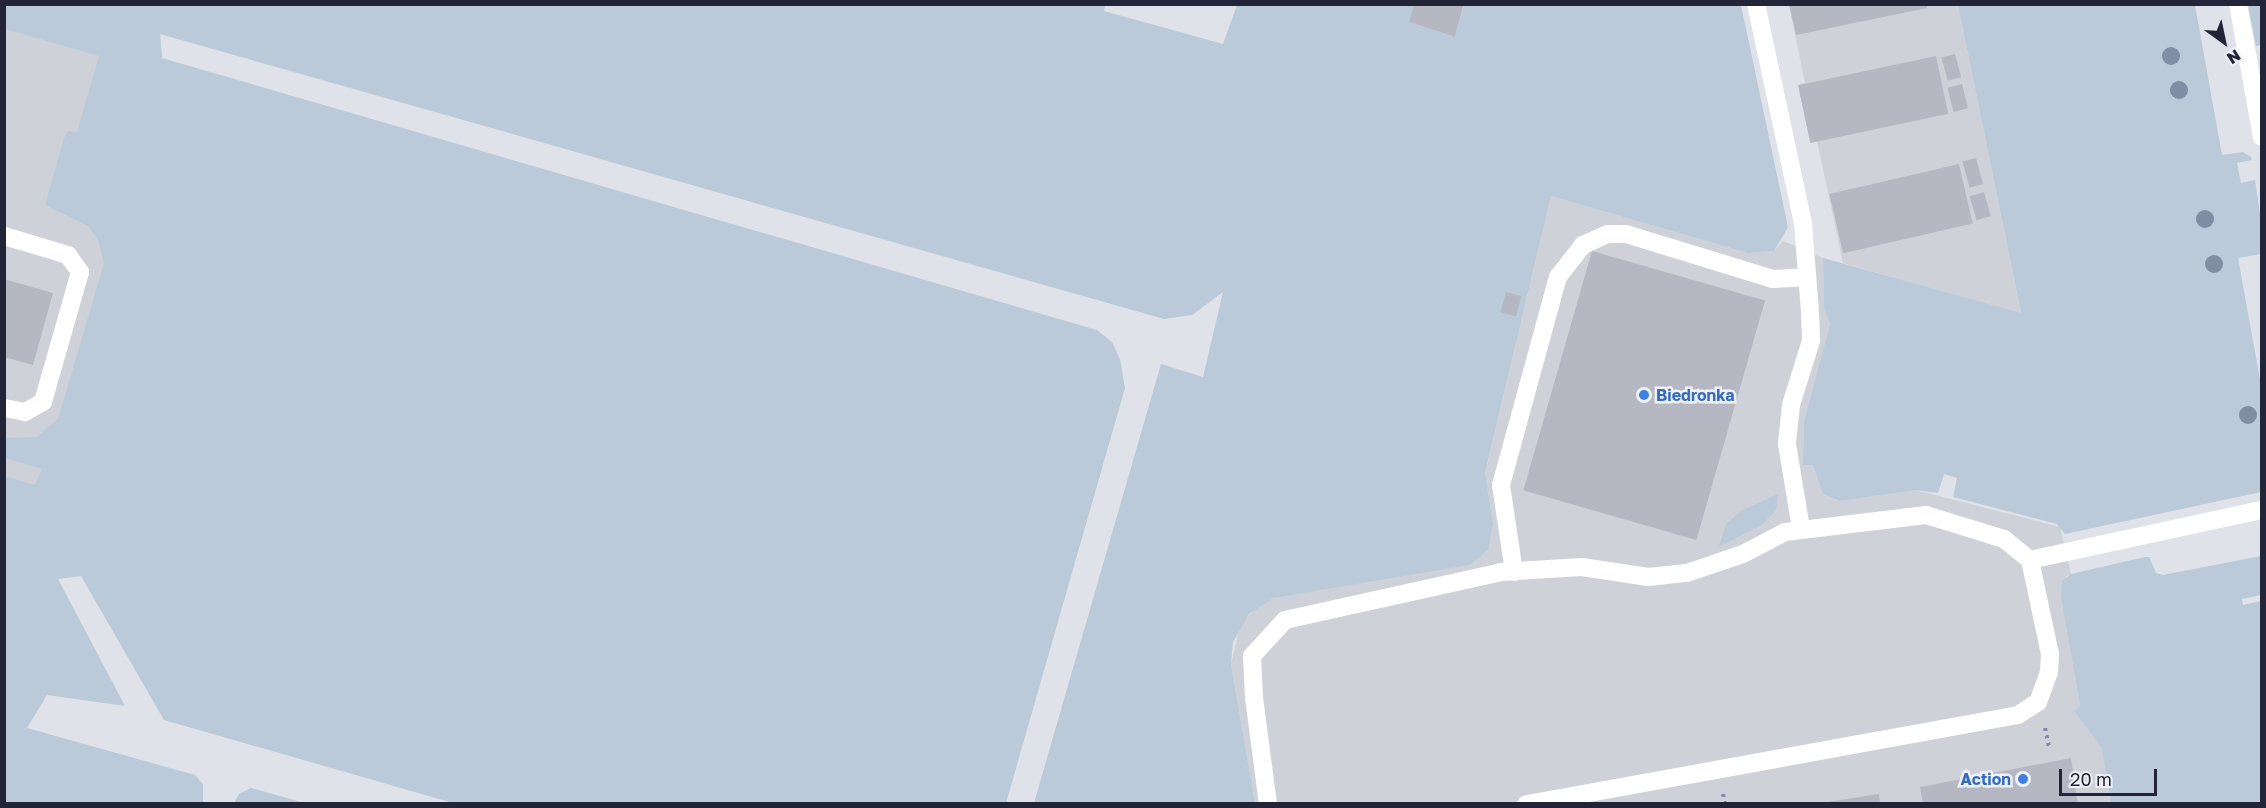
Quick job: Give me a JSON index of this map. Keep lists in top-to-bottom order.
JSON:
{
  "places": ["Biedronka", "Action"],
  "scale_bar": "20 m",
  "north": "bottom right"
}
